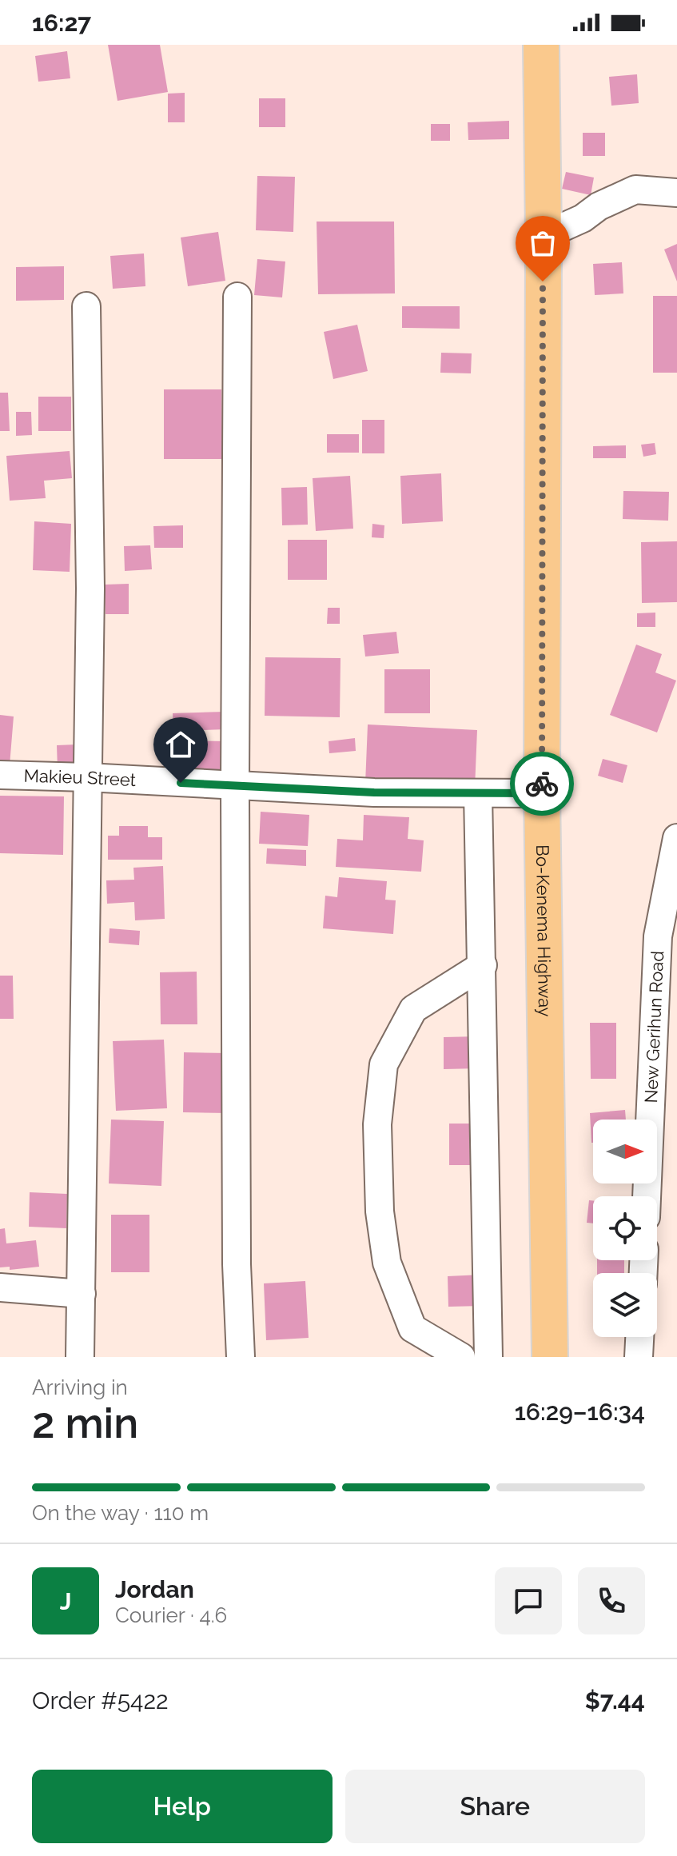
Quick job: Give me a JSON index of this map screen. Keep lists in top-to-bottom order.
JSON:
{
  "streets": {
    "highway": ["Bo-Kenema Highway"],
    "street": ["Makieu Street", "New Gerihun Road"]
  },
  "crossings": [
    ["Makieu Street", "Bo-Kenema Highway"]
  ],
  "north": "right",
  "page": {
    "status": "16:27",
    "heading": ["2 min", "Arriving in", "16:29–16:34"],
    "panel": [
      "Jordan",
      "Courier · 4.6",
      "Order #5422",
      "$7.44"
    ],
    "bar": "On the way · 110 m",
    "round": "J",
    "buttons": ["Help", "Share"]
  }
}
